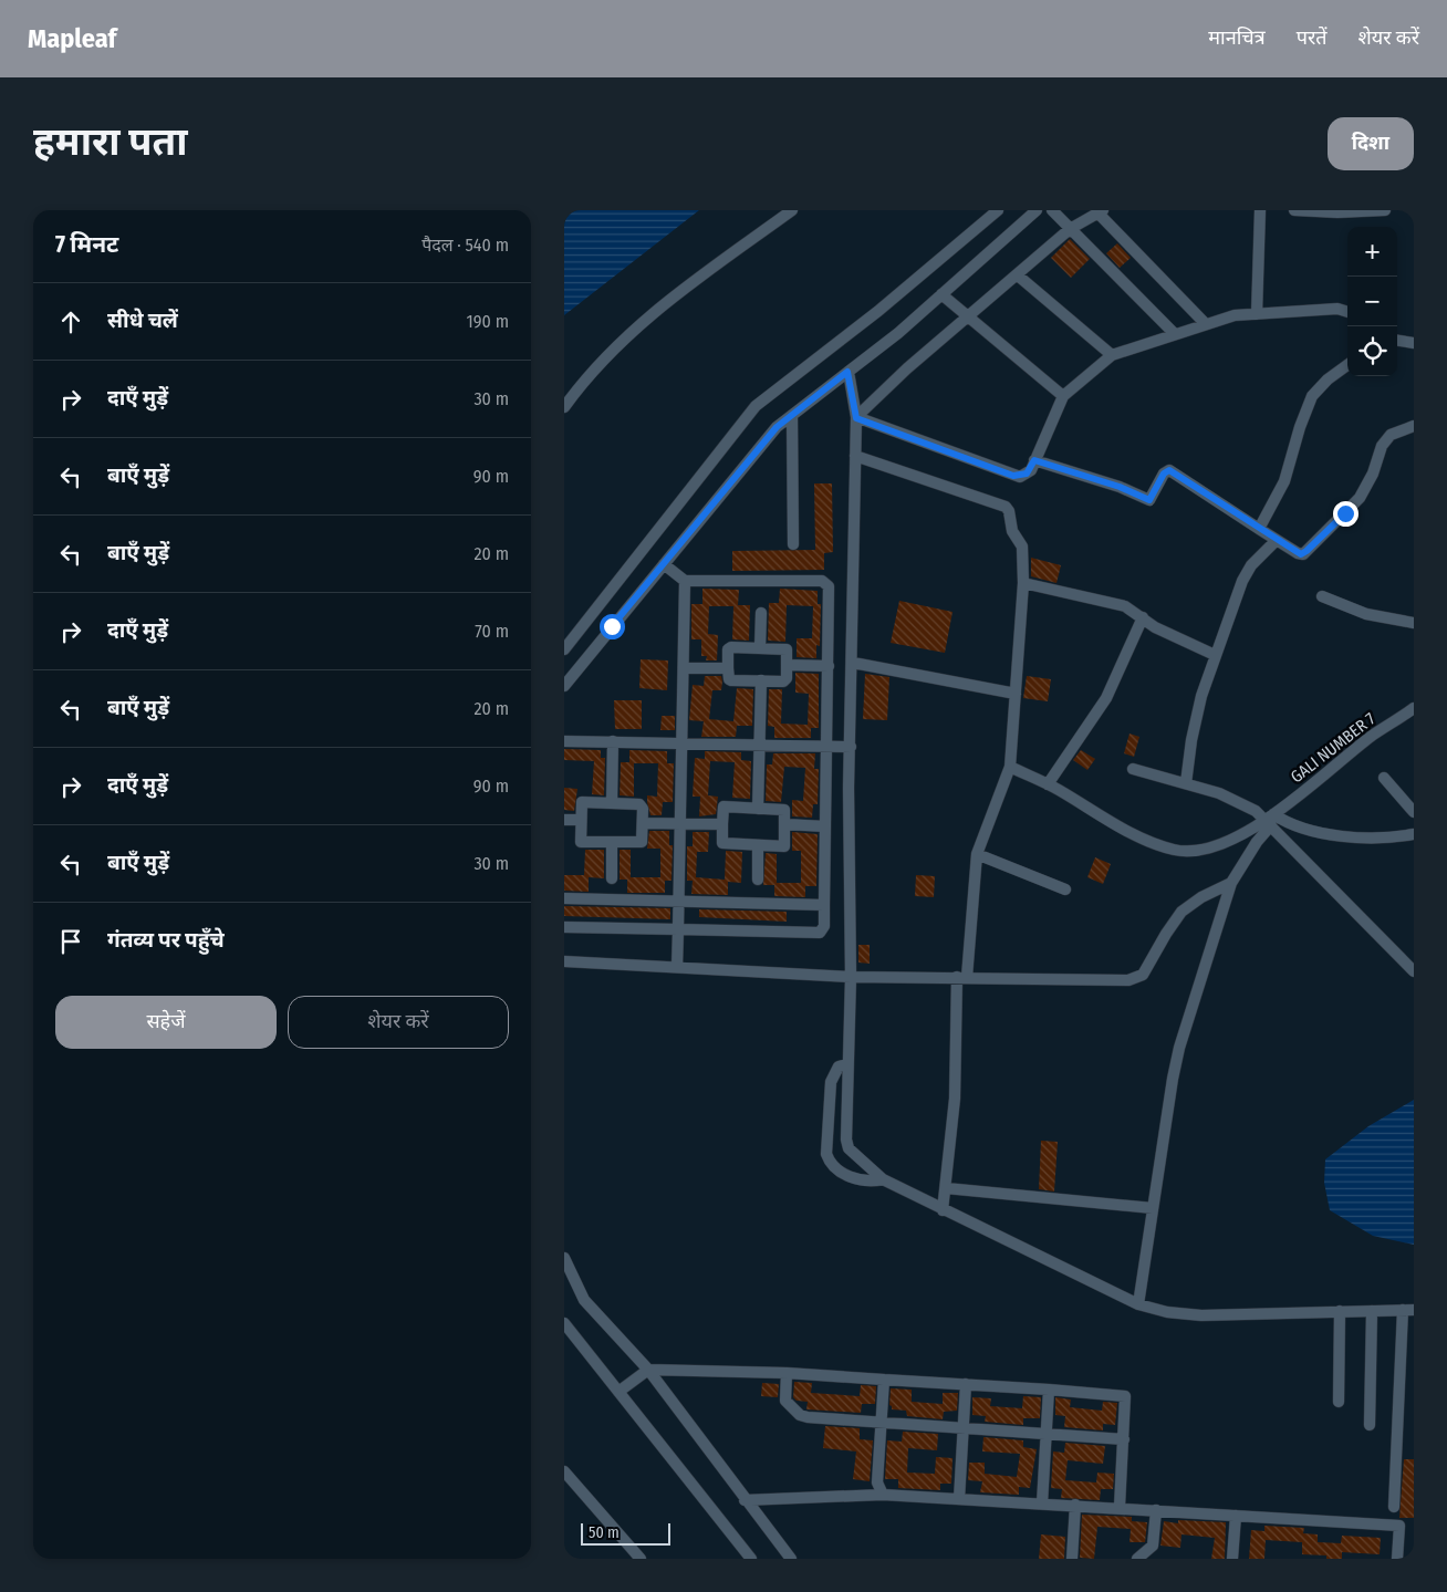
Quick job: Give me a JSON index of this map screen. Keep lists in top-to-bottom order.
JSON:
{
  "streets": {
    "street": ["GALI NUMBER 7"]
  },
  "scale_bar": "50 m",
  "page": {
    "header": "Mapleaf",
    "nav": ["मानचित्र", "परतें", "शेयर करें"],
    "buttons": [
      "दिशा",
      ["सहेजें", "शेयर करें"]
    ],
    "title": "हमारा पता",
    "heading": ["7 मिनट", "पैदल · 540 m"],
    "map_buttons": ["+", "−"],
    "list": [
      ["सीधे चलें", "190 m"],
      ["दाएँ मुड़ें", "30 m"],
      ["बाएँ मुड़ें", "90 m"],
      ["बाएँ मुड़ें", "20 m"],
      ["दाएँ मुड़ें", "70 m"],
      ["बाएँ मुड़ें", "20 m"],
      ["दाएँ मुड़ें", "90 m"],
      ["बाएँ मुड़ें", "30 m"],
      "गंतव्य पर पहुँचे"
    ],
    "scale": "50 m"
  }
}
